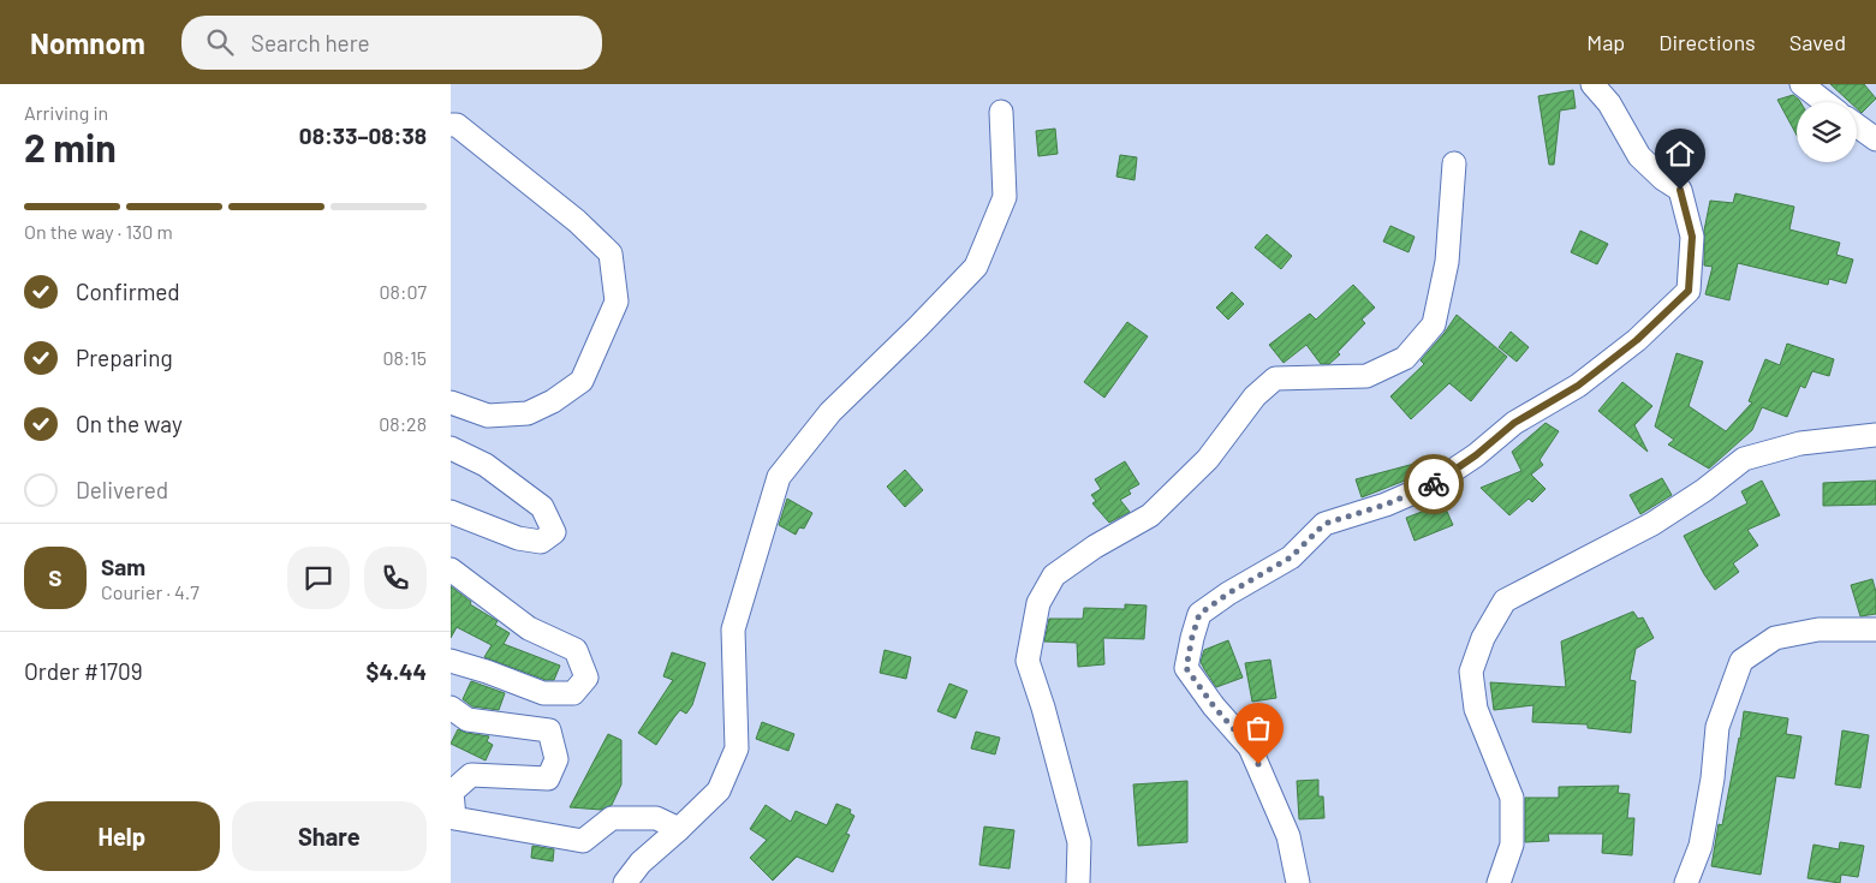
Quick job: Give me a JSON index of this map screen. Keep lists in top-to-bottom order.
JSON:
{
  "page": {
    "header": "Nomnom",
    "search": "Search here",
    "nav": ["Map", "Directions", "Saved"],
    "heading": ["2 min", "Arriving in", "08:33–08:38"],
    "panel": [
      "Sam",
      "Courier · 4.7",
      "Order #1709",
      "$4.44"
    ],
    "bar": "On the way · 130 m",
    "list": [
      ["Confirmed", "08:07"],
      ["Preparing", "08:15"],
      ["On the way", "08:28"],
      "Delivered"
    ],
    "round": "S",
    "buttons": ["Help", "Share"]
  }
}
